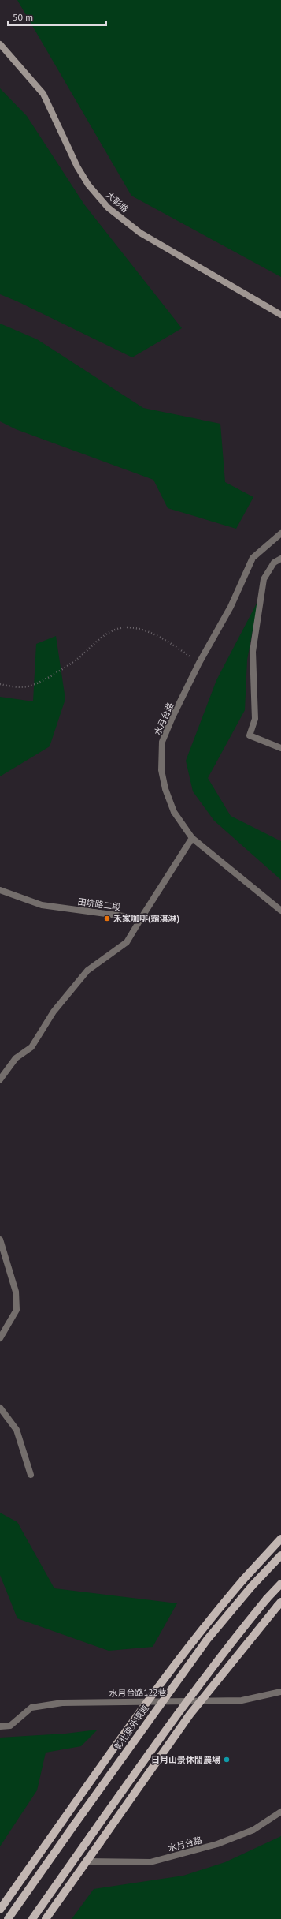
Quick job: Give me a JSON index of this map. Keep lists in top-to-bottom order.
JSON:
{
  "streets": {
    "main road": ["大彰路", "彰化東外環道"],
    "street": ["水月台路", "田坑路二段", "水月台路122巷"]
  },
  "places": ["禾家咖啡(霜淇淋)", "日月山景休閒農場"],
  "scale_bar": "50 m"
}
